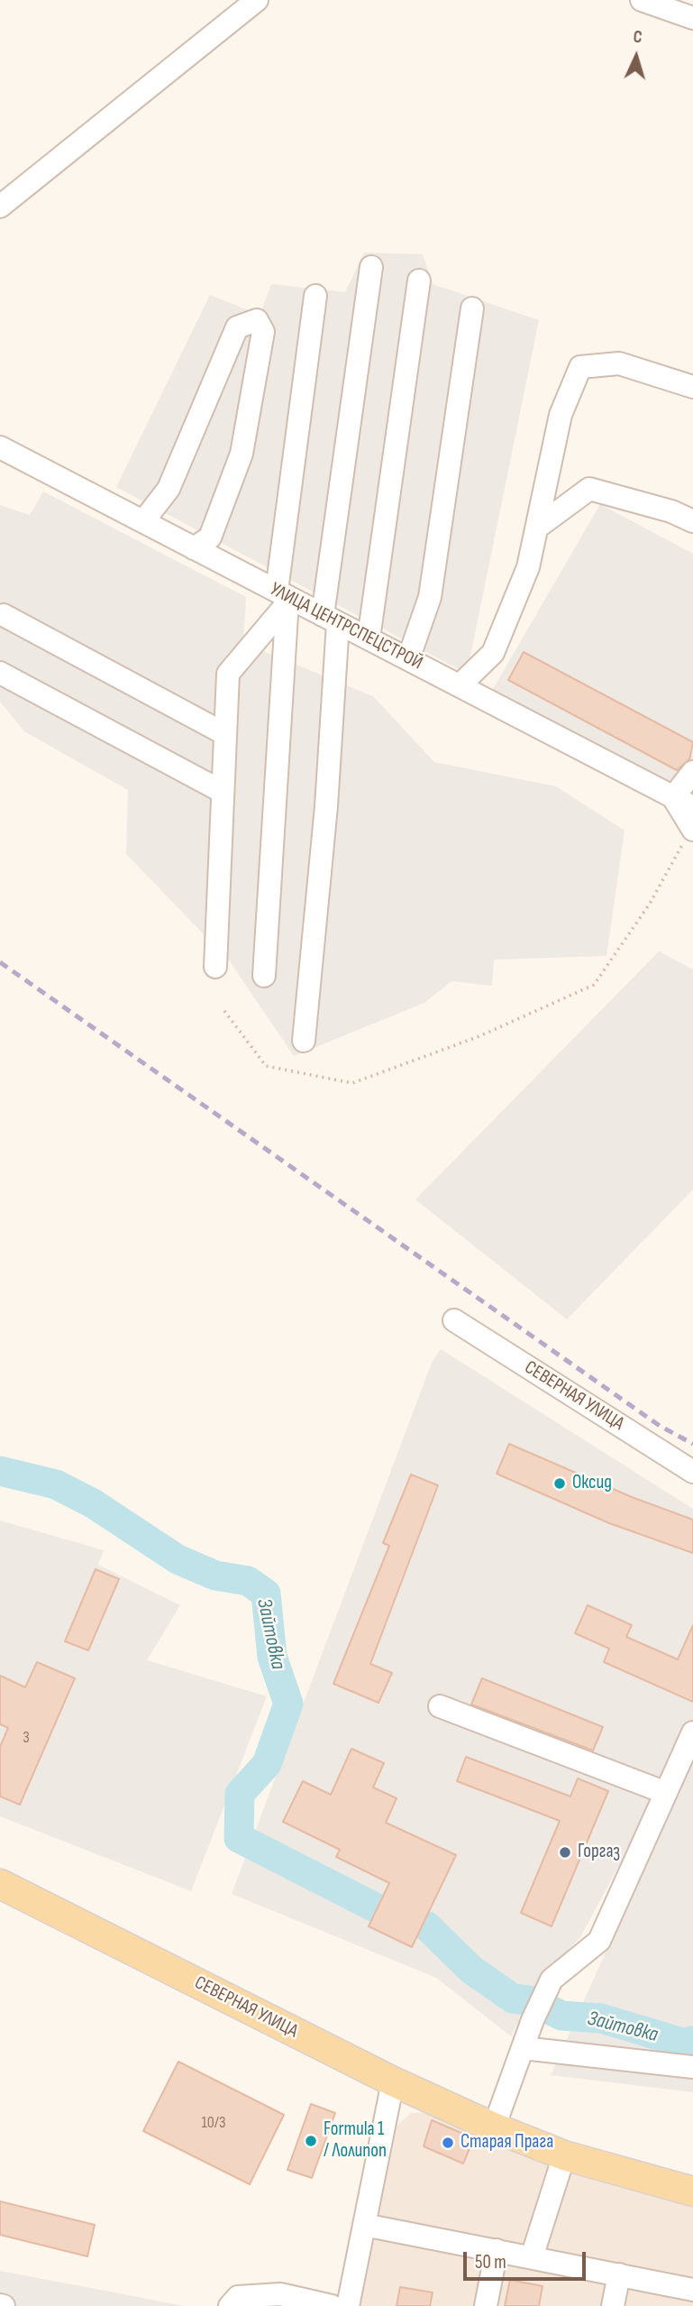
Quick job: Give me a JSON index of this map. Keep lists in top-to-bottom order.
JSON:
{
  "streets": {
    "main road": ["СЕВЕРНАЯ УЛИЦА"],
    "street": ["УЛИЦА ЦЕНТРСПЕЦСТРОЙ"]
  },
  "water": ["Зайтовка"],
  "places": [
    "Оксид",
    "Горгаз",
    "Formula 1 / Лолипоп",
    "Старая Прага"
  ],
  "house_numbers": ["3", "10/3"],
  "scale_bar": "50 m",
  "north": "top"
}
